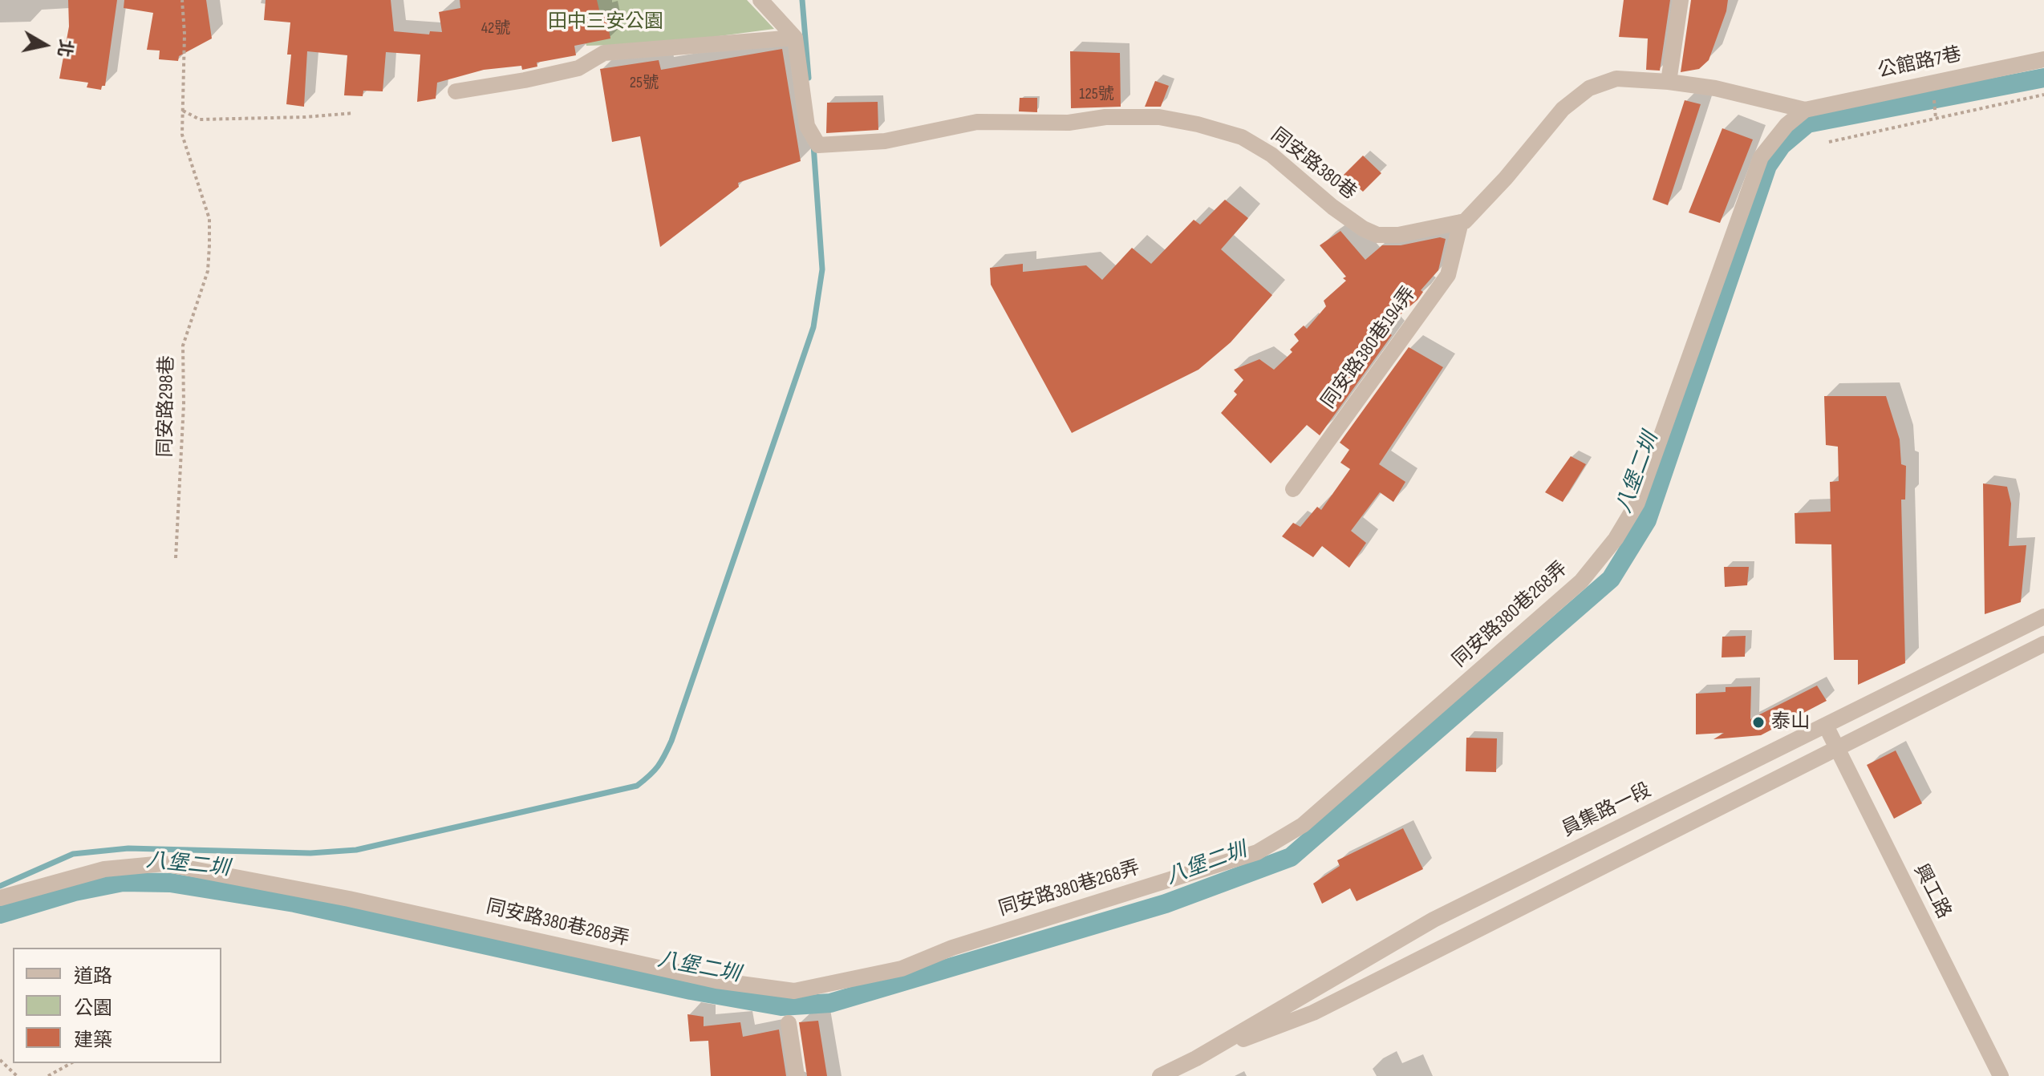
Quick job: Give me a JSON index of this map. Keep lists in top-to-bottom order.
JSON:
{
  "streets": {
    "street": [
      "公館路7巷",
      "同安路380巷",
      "同安路380巷194弄",
      "同安路380巷268弄",
      "員集路一段",
      "興工路"
    ],
    "path": ["同安路298巷"]
  },
  "crossings": [
    ["公館路7巷", "同安路380巷268弄"],
    ["同安路380巷", "同安路380巷194弄"],
    ["員集路一段", "興工路"]
  ],
  "water": ["八堡二圳"],
  "parks": ["田中三安公園"],
  "places": ["泰山"],
  "house_numbers": ["42號", "25號", "125號"],
  "legend": ["道路", "公園", "建築"],
  "north": "right"
}
